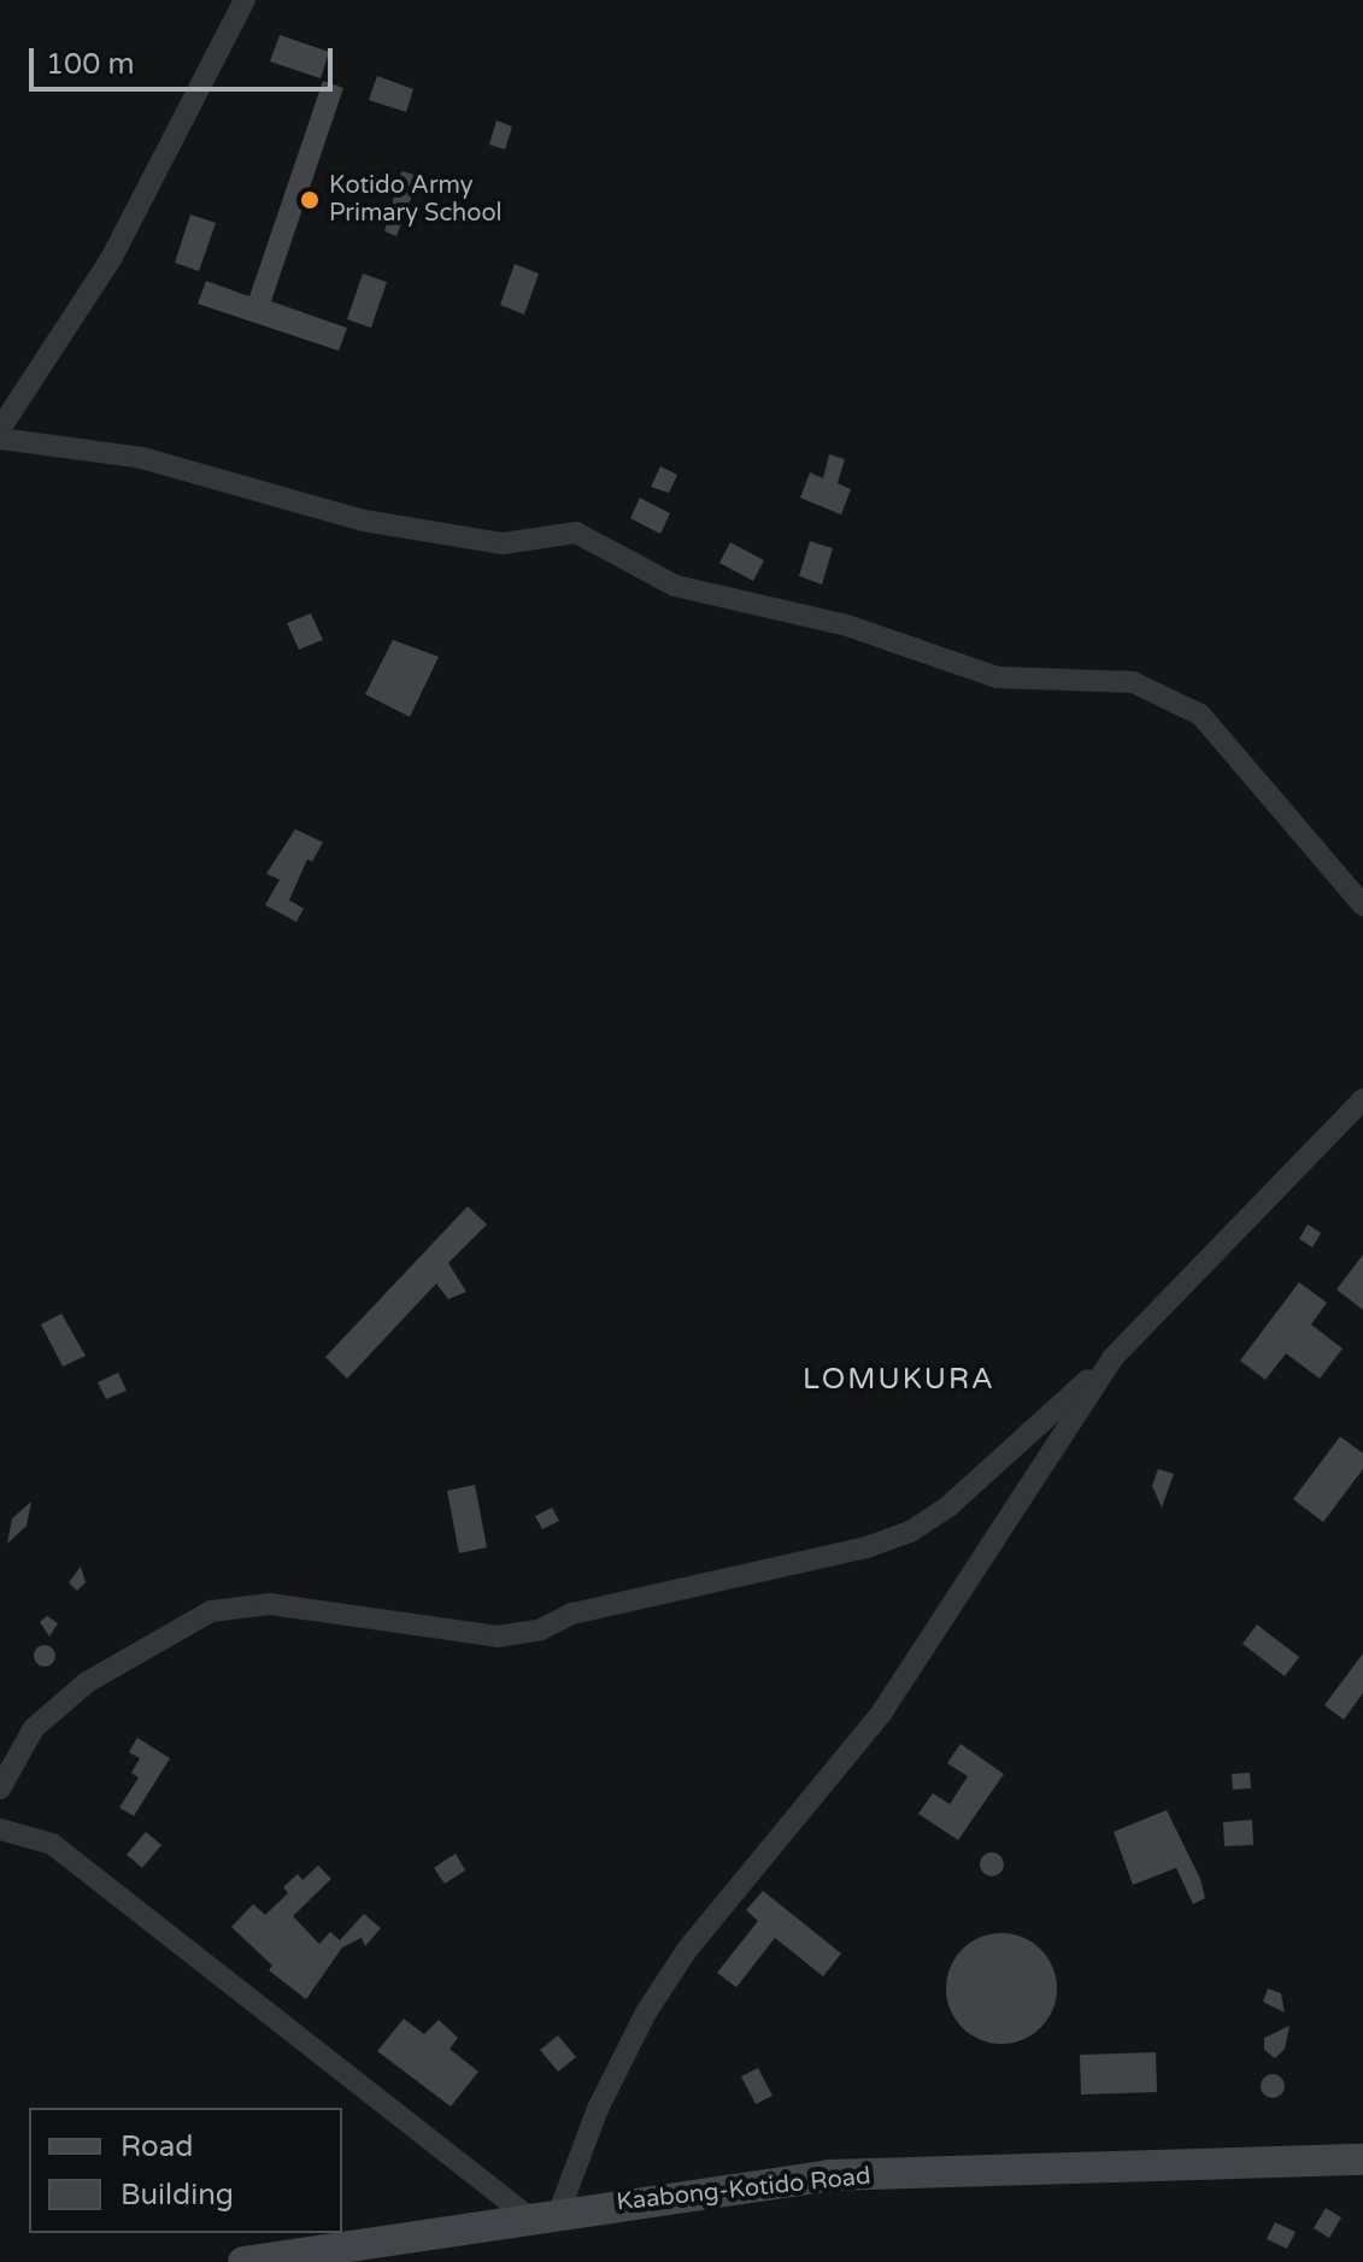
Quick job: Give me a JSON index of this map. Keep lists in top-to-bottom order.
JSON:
{
  "streets": {
    "street": ["Kaabong-Kotido Road"]
  },
  "districts": ["LOMUKURA"],
  "places": ["Kotido Army Primary School"],
  "legend": ["Road", "Building"],
  "scale_bar": "100 m"
}
